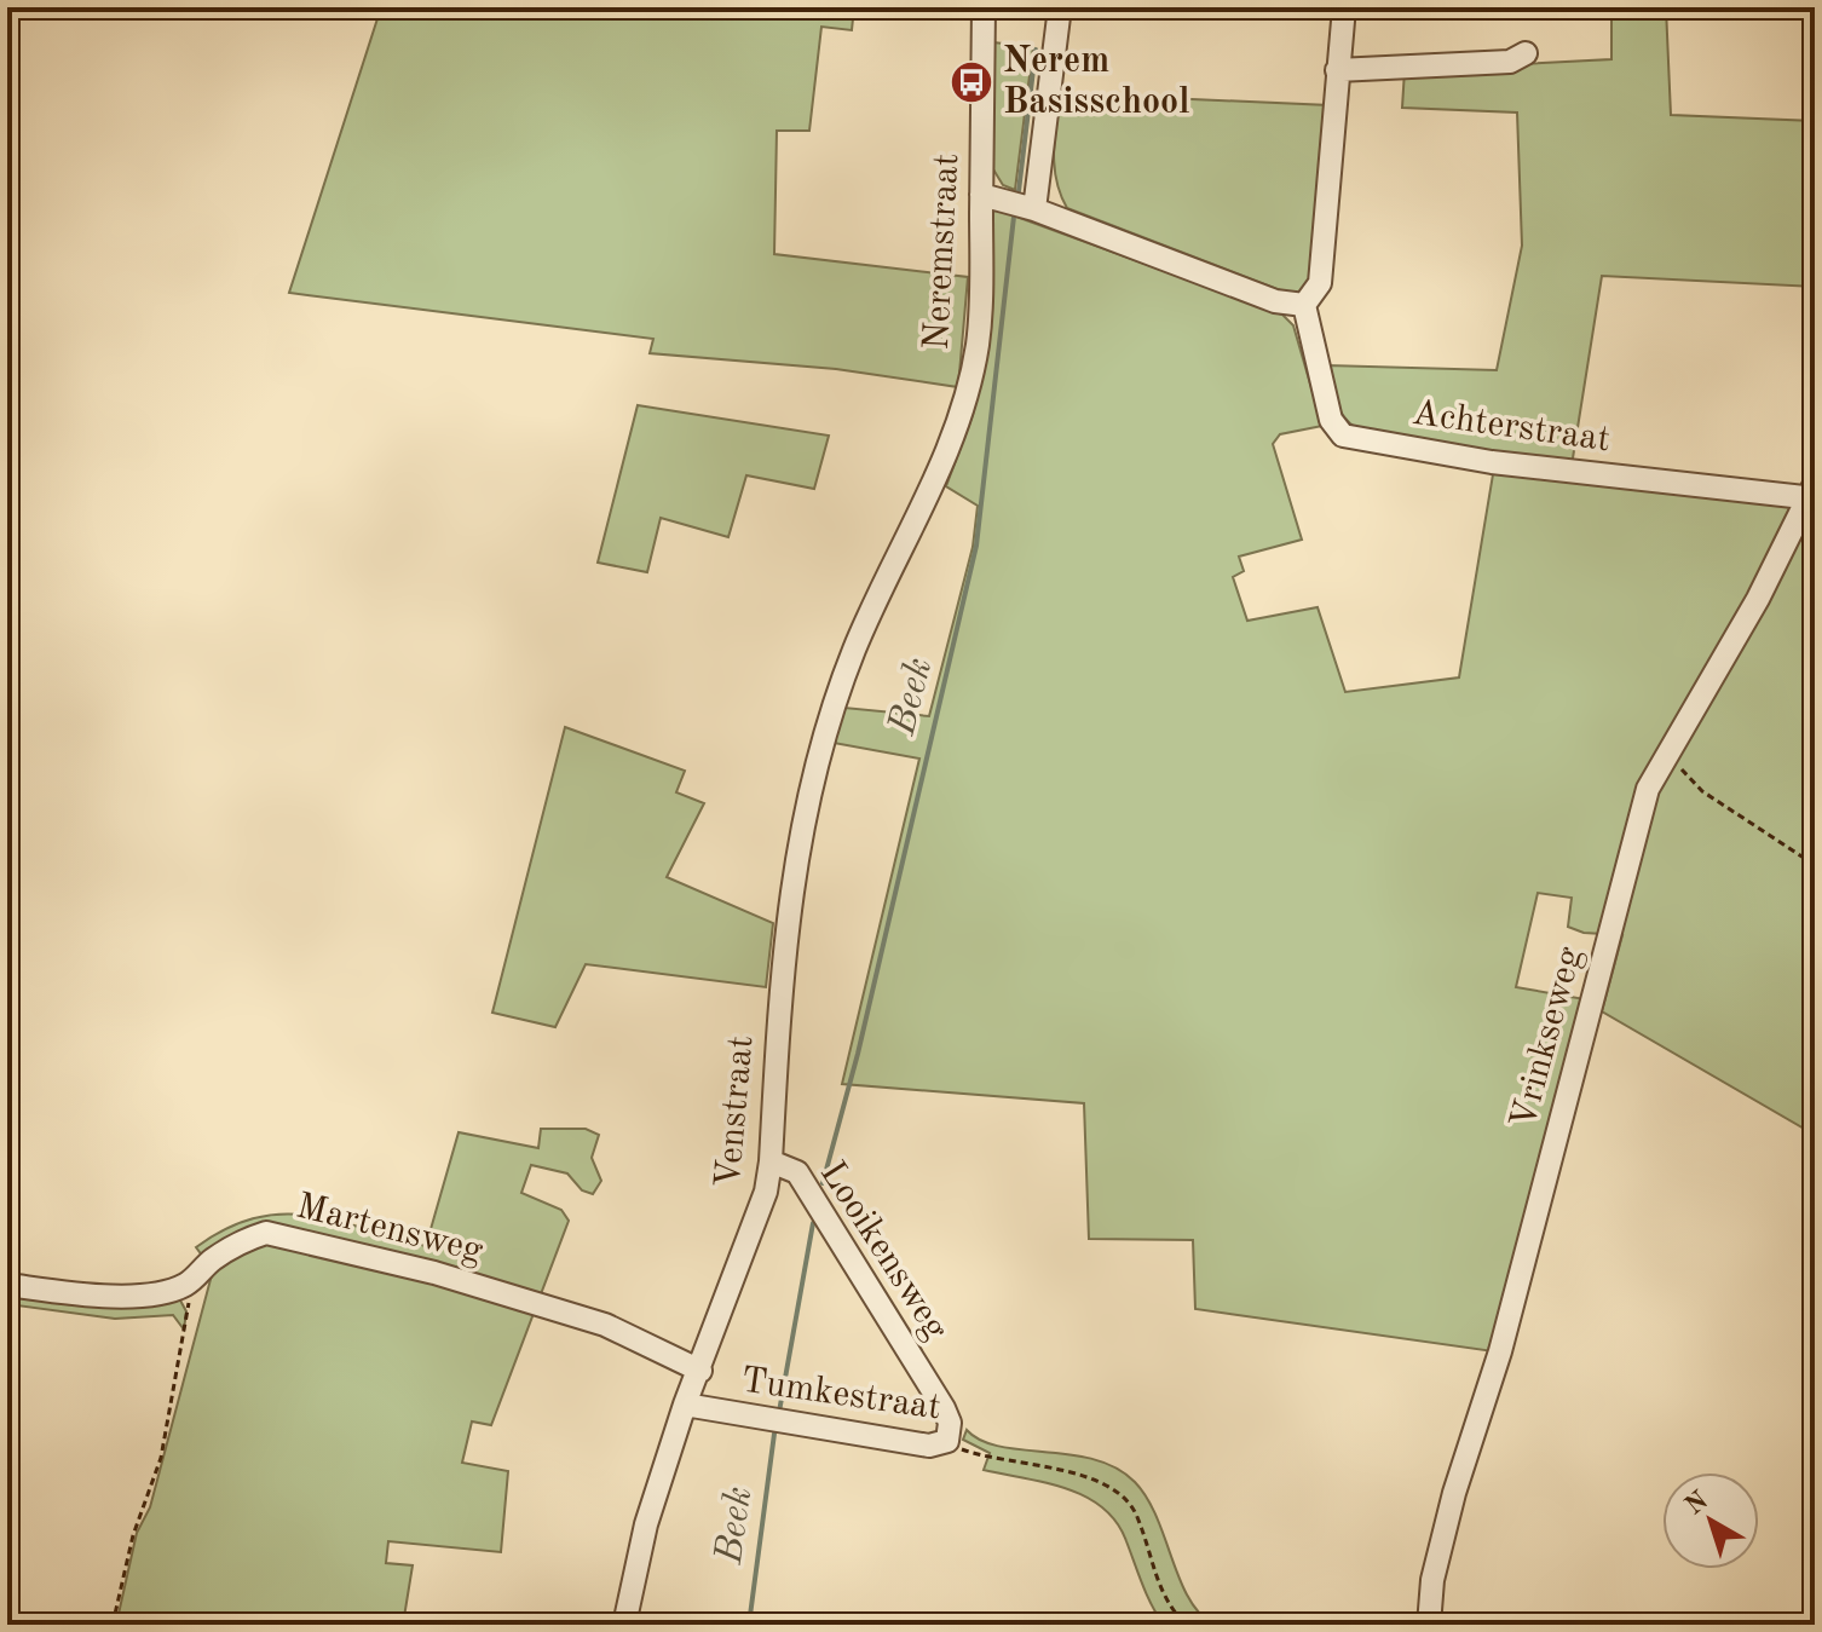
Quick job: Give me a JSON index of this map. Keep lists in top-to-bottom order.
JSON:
{
  "streets": {
    "street": [
      "Neremstraat",
      "Achterstraat",
      "Vrinkseweg",
      "Venstraat",
      "Martensweg",
      "Looikensweg",
      "Tumkestraat"
    ]
  },
  "crossings": [
    ["Neremstraat", "Venstraat"],
    ["Achterstraat", "Vrinkseweg"],
    ["Venstraat", "Martensweg"],
    ["Venstraat", "Looikensweg"],
    ["Venstraat", "Tumkestraat"],
    ["Looikensweg", "Tumkestraat"]
  ],
  "water": ["Beek"],
  "places": {
    "bus stop": ["Nerem Basisschool"]
  },
  "north": "top left"
}
